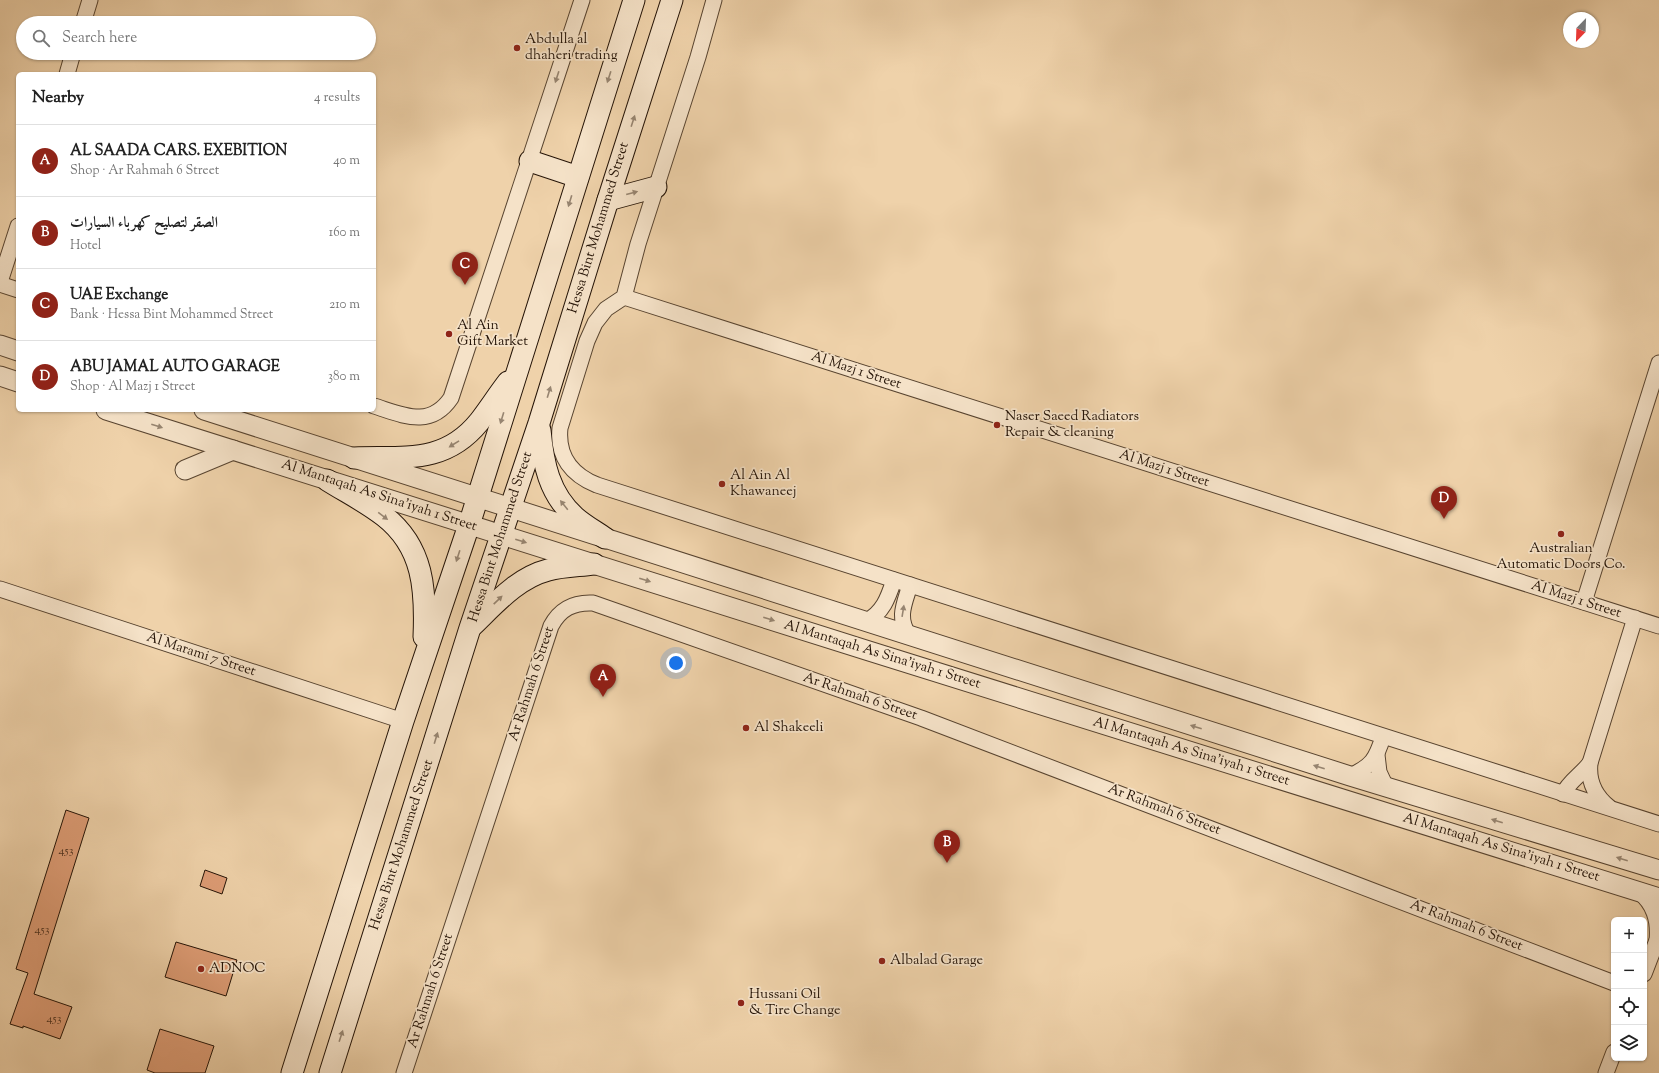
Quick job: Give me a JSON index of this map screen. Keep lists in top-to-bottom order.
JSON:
{
  "streets": {
    "main road": ["Hessa Bint Mohammed Street"],
    "street": [
      "Al Mazj 1 Street",
      "Al Mantaqah As Sina'iyah 1 Street",
      "Al Marami 7 Street",
      "Ar Rahmah 6 Street"
    ]
  },
  "crossings": [
    ["Hessa Bint Mohammed Street", "Al Mantaqah As Sina'iyah 1 Street"]
  ],
  "places": [
    "Abdulla al dhaheri trading",
    "Al Ain Gift Market",
    "Naser Saeed Radiators Repair & cleaning",
    "Al Ain Al Khawaneej",
    "Australian Automatic Doors Co.",
    "Al Shakeeli",
    "Albalad Garage",
    "ADNOC",
    "Hussani Oil & Tire Change"
  ],
  "house_numbers": ["453", "453", "453"],
  "north": "bottom left",
  "page": {
    "search": "Search here",
    "heading": ["Nearby", "4 results"],
    "list": [
      {
        "mark": "A",
        "name": "AL SAADA CARS. EXEBITION",
        "note": "Shop · Ar Rahmah 6 Street",
        "value": "40 m"
      },
      {
        "mark": "B",
        "name": "الصقر لتصليح كهرباء السيارات",
        "note": "Hotel",
        "value": "160 m"
      },
      {
        "mark": "C",
        "name": "UAE Exchange",
        "note": "Bank · Hessa Bint Mohammed Street",
        "value": "210 m"
      },
      {
        "mark": "D",
        "name": "ABU JAMAL AUTO GARAGE",
        "note": "Shop · Al Mazj 1 Street",
        "value": "380 m"
      }
    ],
    "pins": [
      "C",
      "D",
      "A",
      "B"
    ],
    "map_buttons": ["+", "−"]
  }
}
